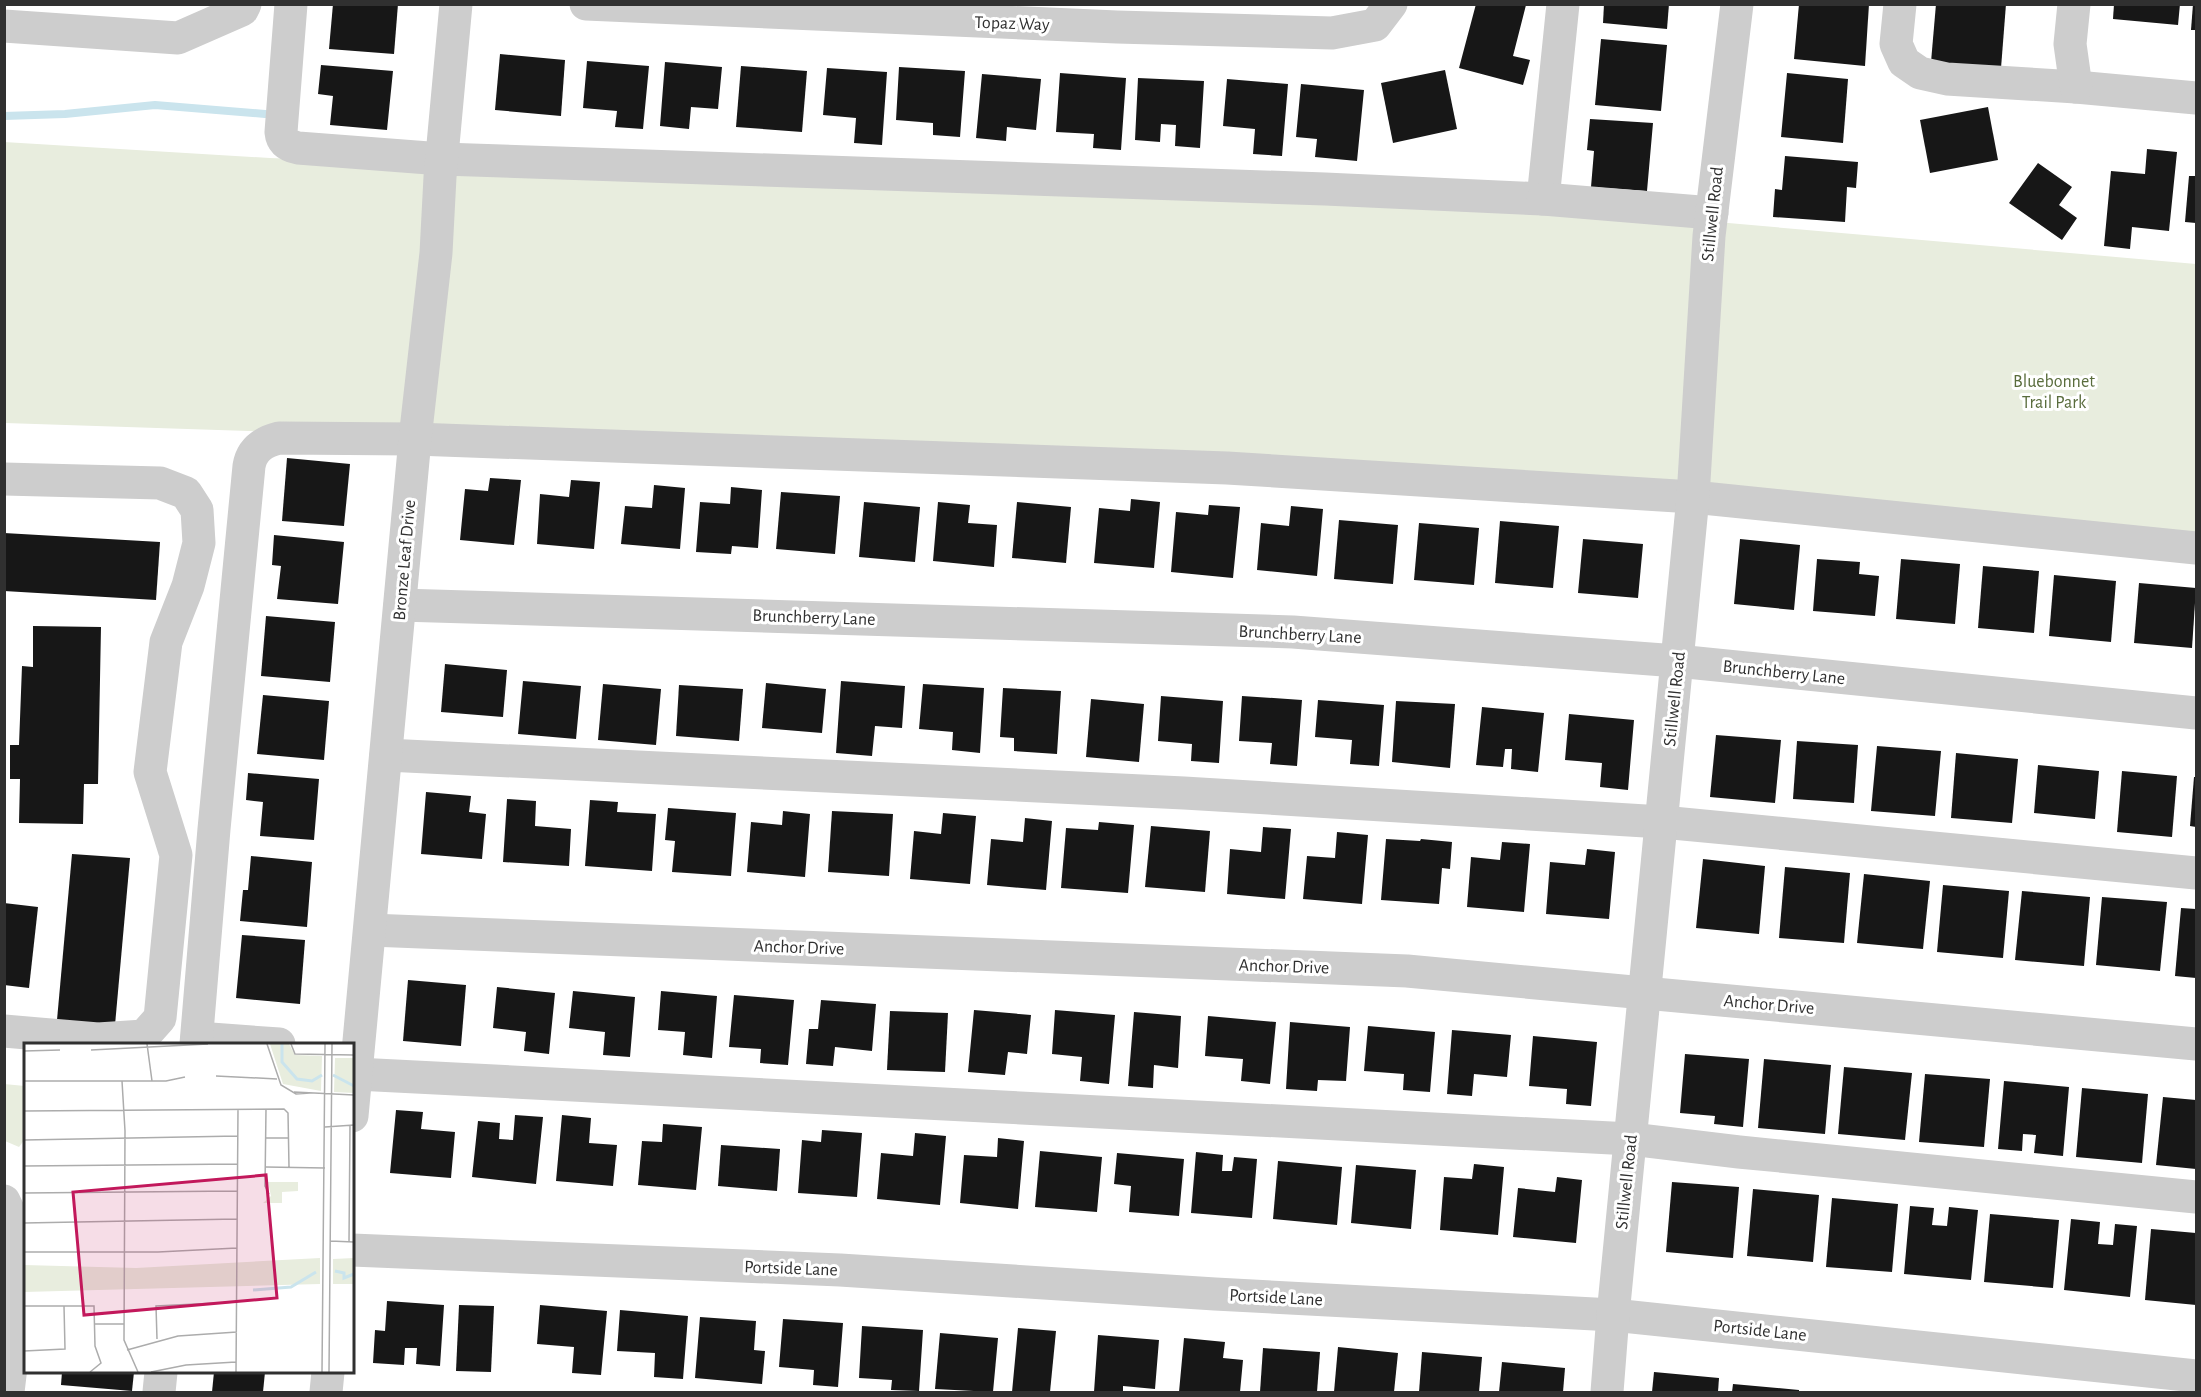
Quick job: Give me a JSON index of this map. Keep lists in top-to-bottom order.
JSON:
{
  "streets": {
    "street": [
      "Topaz Way",
      "Stillwell Road",
      "Bronze Leaf Drive",
      "Brunchberry Lane",
      "Anchor Drive",
      "Portside Lane"
    ]
  },
  "crossings": [
    ["Stillwell Road", "Brunchberry Lane"],
    ["Stillwell Road", "Anchor Drive"],
    ["Stillwell Road", "Portside Lane"],
    ["Bronze Leaf Drive", "Brunchberry Lane"],
    ["Bronze Leaf Drive", "Anchor Drive"]
  ],
  "parks": ["Bluebonnet Trail Park"]
}
